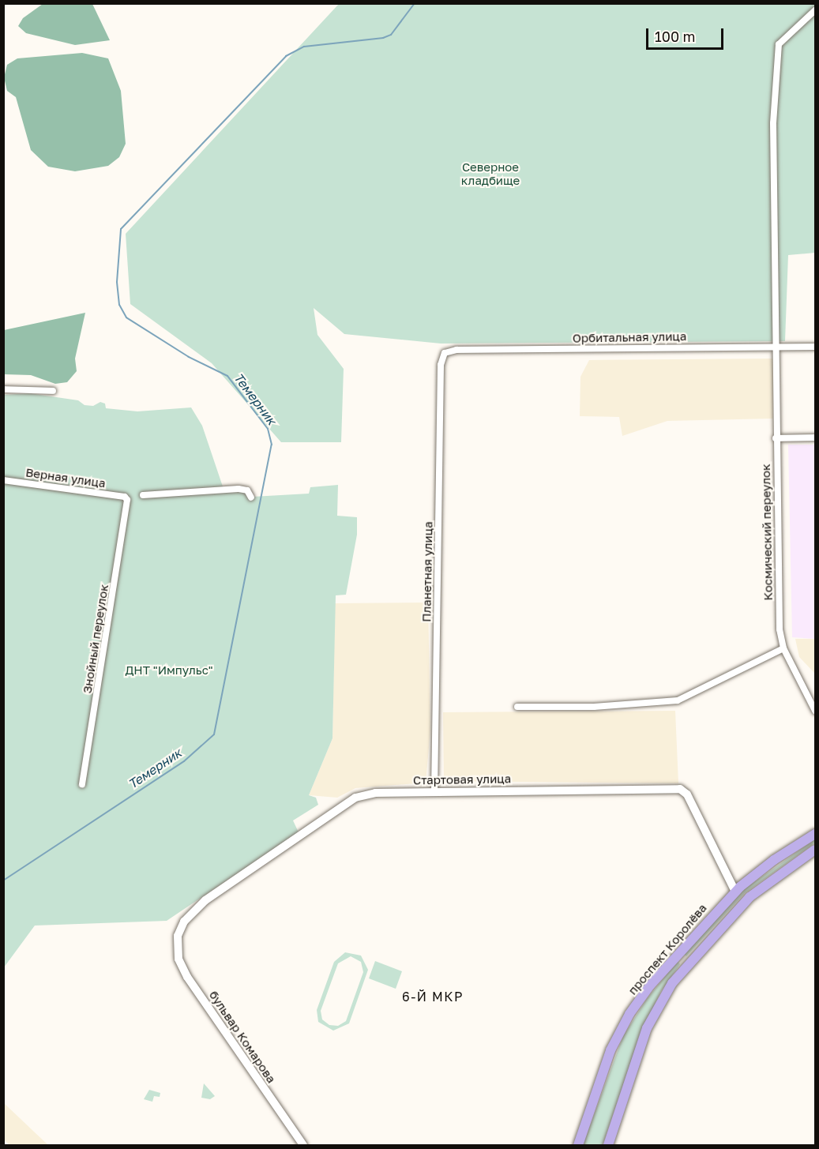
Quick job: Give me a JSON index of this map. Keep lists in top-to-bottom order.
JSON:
{
  "streets": {
    "main road": ["проспект Королёва"],
    "street": [
      "Орбитальная улица",
      "Верная улица",
      "Космический переулок",
      "Планетная улица",
      "Знойный переулок",
      "Стартовая улица",
      "бульвар Комарова"
    ]
  },
  "crossings": [
    ["Орбитальная улица", "Космический переулок"],
    ["Орбитальная улица", "Планетная улица"],
    ["Верная улица", "Знойный переулок"],
    ["Планетная улица", "Стартовая улица"],
    ["Стартовая улица", "проспект Королёва"],
    ["Стартовая улица", "бульвар Комарова"]
  ],
  "districts": ["6-Й МКР"],
  "water": ["Темерник"],
  "parks": ["Северное кладбище", "ДНТ \"Импульс\""],
  "scale_bar": "100 m"
}
